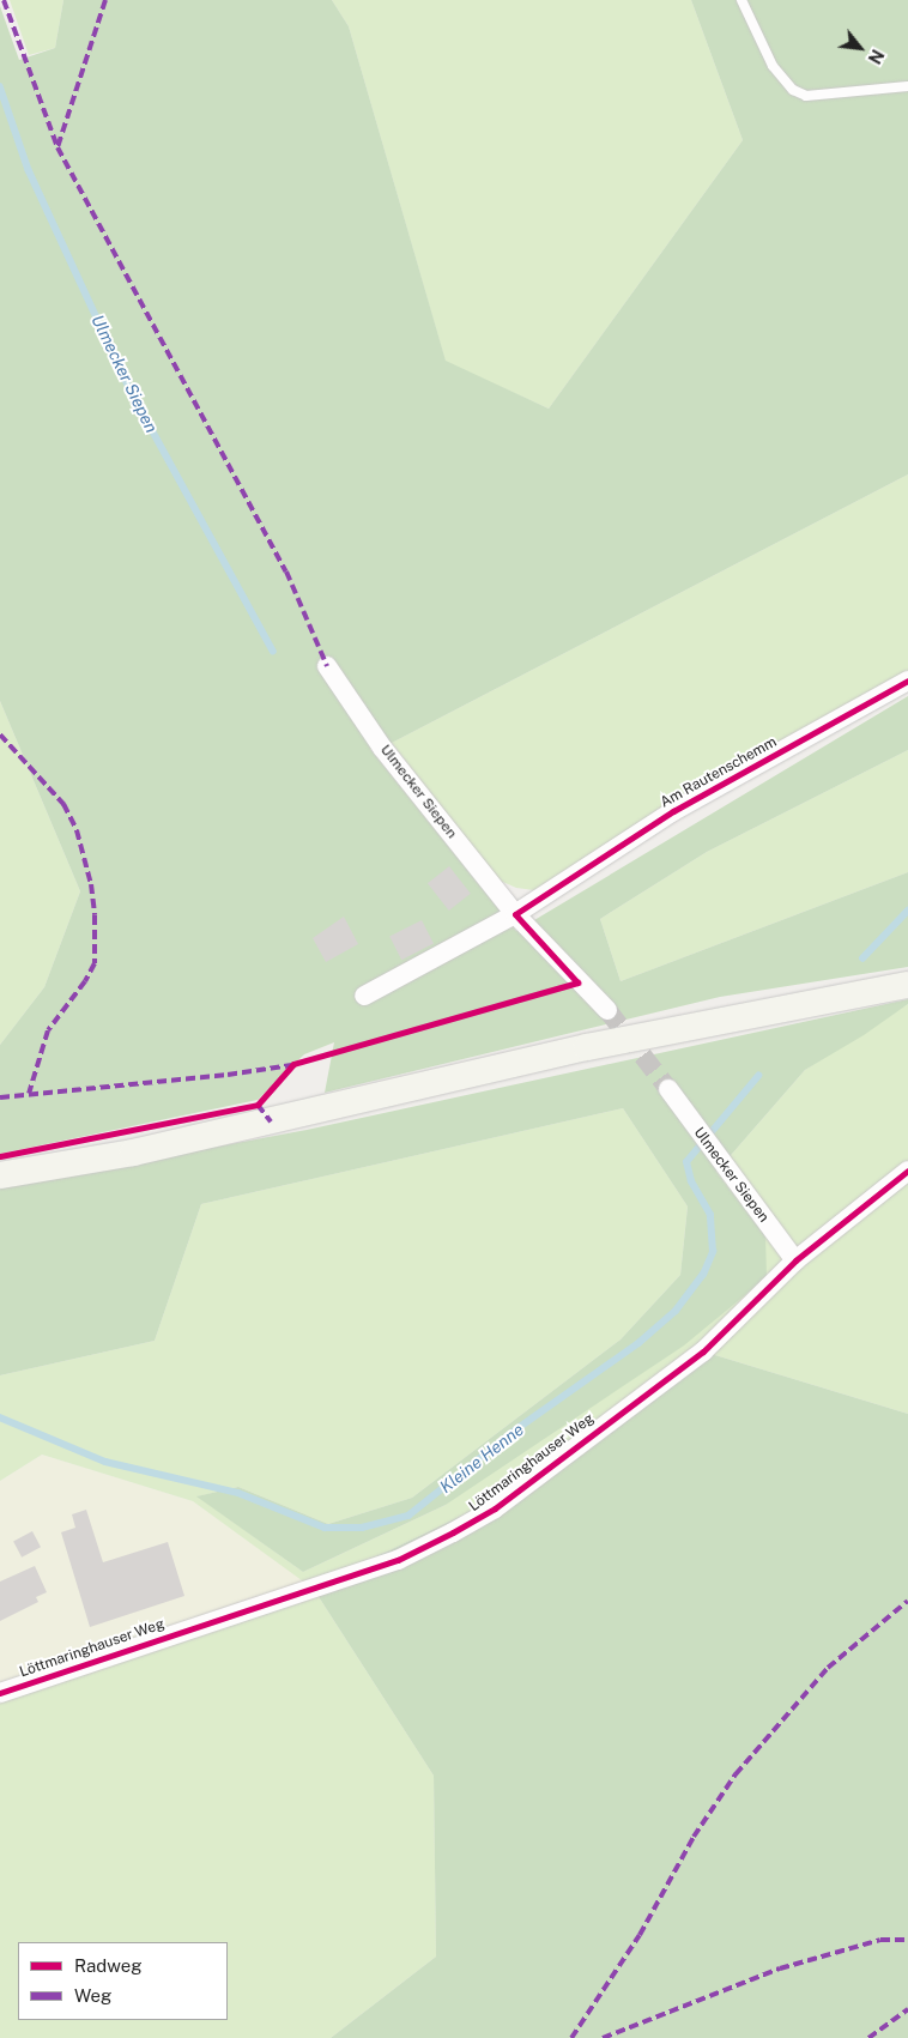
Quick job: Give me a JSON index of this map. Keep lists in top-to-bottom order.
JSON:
{
  "streets": {
    "street": ["Am Rautenschemm", "Ulmecker Siepen", "Löttmaringhauser Weg"]
  },
  "crossings": [
    ["Am Rautenschemm", "Ulmecker Siepen"],
    ["Ulmecker Siepen", "Löttmaringhauser Weg"]
  ],
  "water": ["Ulmecker Siepen", "Kleine Henne"],
  "legend": ["Radweg", "Weg"],
  "north": "bottom right"
}
